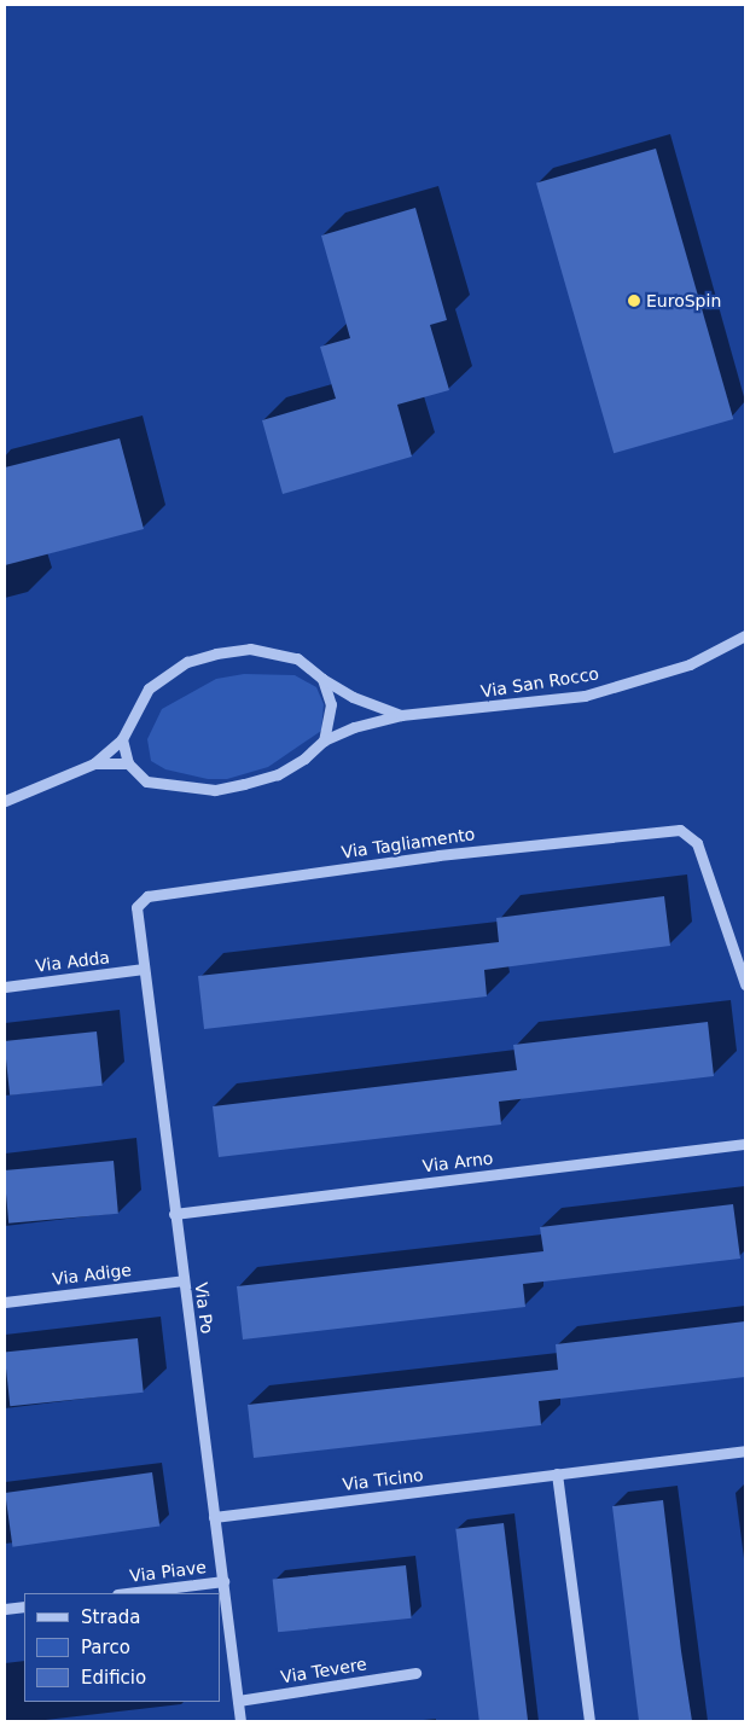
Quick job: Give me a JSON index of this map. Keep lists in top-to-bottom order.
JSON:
{
  "streets": {
    "street": [
      "Via San Rocco",
      "Via Tagliamento",
      "Via Adda",
      "Via Arno",
      "Via Adige",
      "Via Po",
      "Via Ticino",
      "Via Piave",
      "Via Tevere"
    ]
  },
  "crossings": [
    ["Via Tagliamento", "Via Po"],
    ["Via Adda", "Via Po"],
    ["Via Arno", "Via Po"],
    ["Via Adige", "Via Po"],
    ["Via Po", "Via Ticino"],
    ["Via Po", "Via Piave"],
    ["Via Po", "Via Tevere"]
  ],
  "places": ["EuroSpin"],
  "legend": ["Strada", "Parco", "Edificio"]
}
